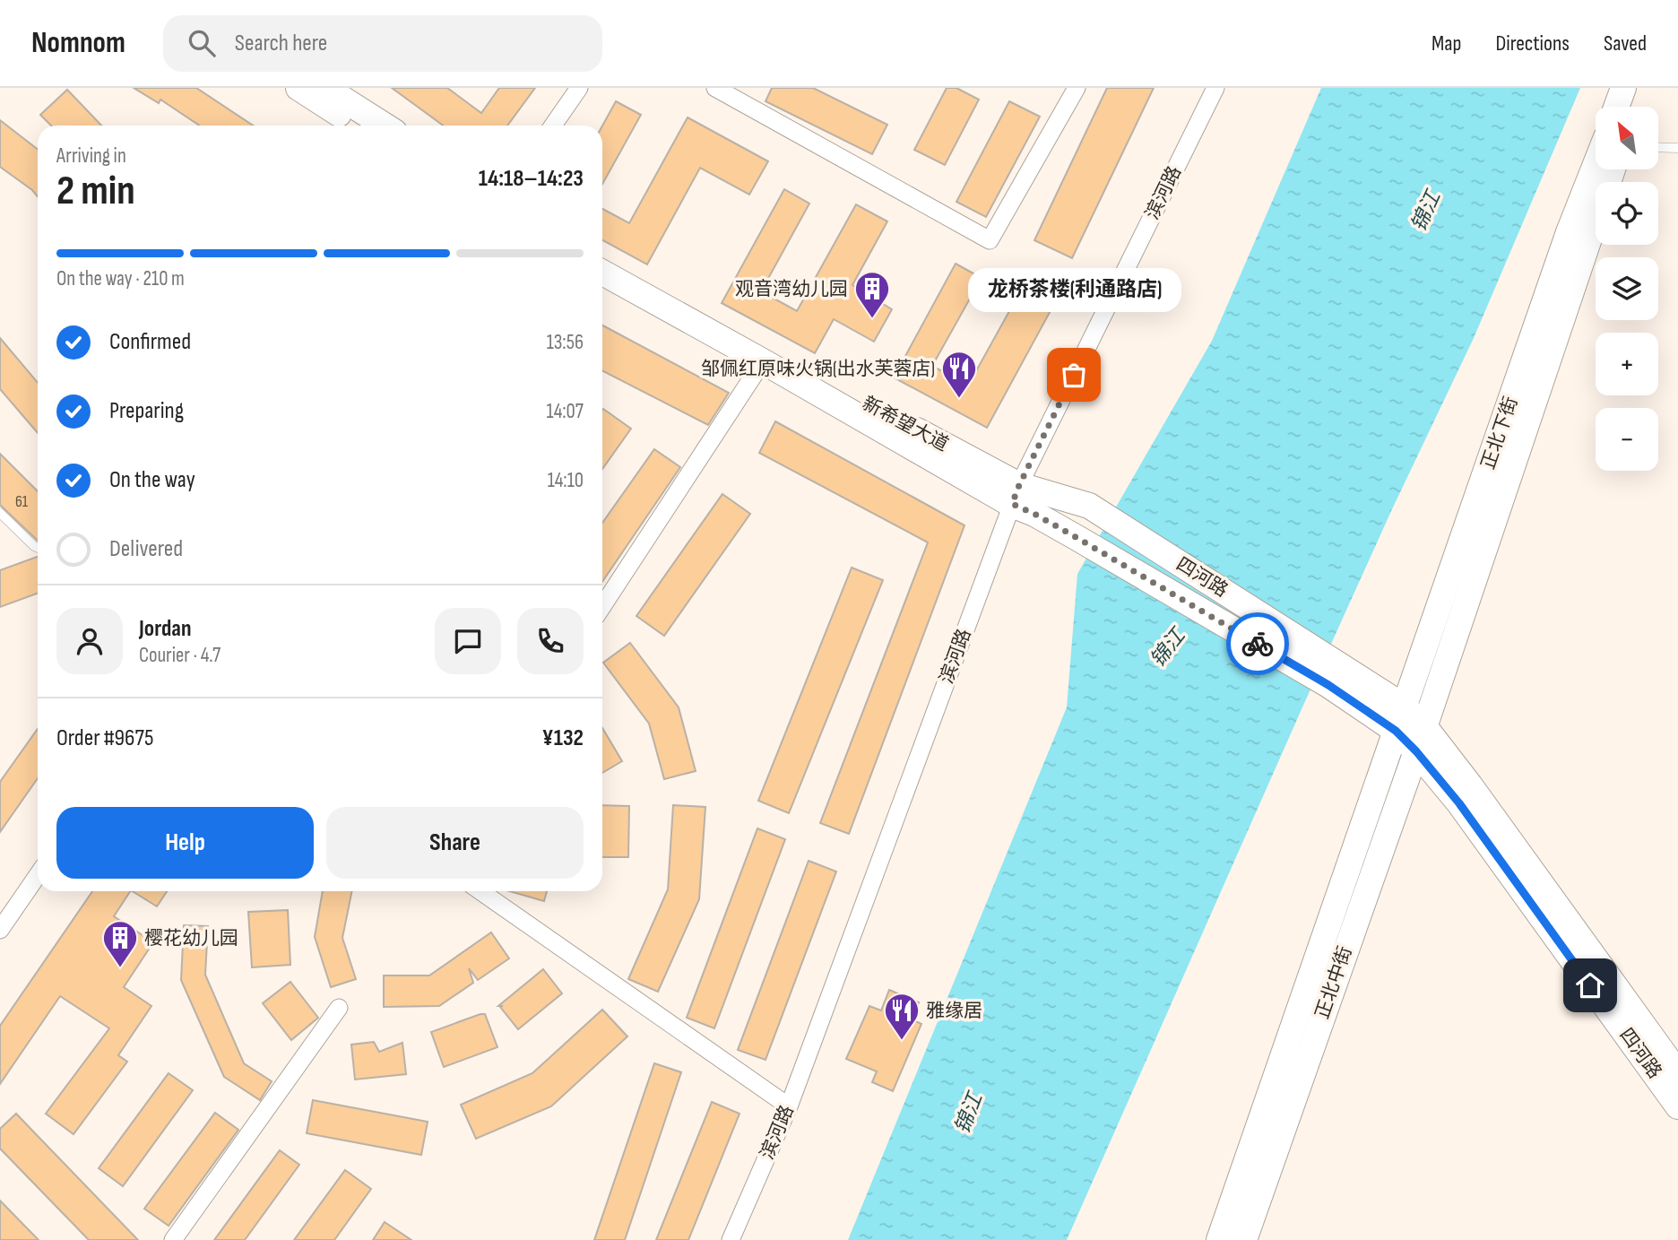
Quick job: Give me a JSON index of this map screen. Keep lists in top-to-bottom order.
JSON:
{
  "streets": {
    "street": [
      "滨河路",
      "新希望大道",
      "正北下街",
      "四河路",
      "正北中街"
    ]
  },
  "crossings": [
    ["滨河路", "新希望大道"],
    ["滨河路", "四河路"],
    ["新希望大道", "四河路"],
    ["正北下街", "四河路"],
    ["正北下街", "正北中街"],
    ["四河路", "正北中街"]
  ],
  "water": ["锦江"],
  "places": {
    "building": ["观音湾幼儿园", "樱花幼儿园"],
    "other": ["龙桥茶楼(利通路店)"],
    "restaurant": ["邹佩红原味火锅(出水芙蓉店)", "雅缘居"]
  },
  "house_numbers": ["61"],
  "north": "top left",
  "page": {
    "header": "Nomnom",
    "search": "Search here",
    "nav": ["Map", "Directions", "Saved"],
    "map_buttons": ["+", "−"],
    "heading": ["2 min", "Arriving in", "14:18–14:23"],
    "panel": [
      "Jordan",
      "Courier · 4.7",
      "Order #9675",
      "¥132"
    ],
    "bar": "On the way · 210 m",
    "bubble": "龙桥茶楼(利通路店)",
    "list": [
      ["Confirmed", "13:56"],
      ["Preparing", "14:07"],
      ["On the way", "14:10"],
      "Delivered"
    ],
    "buttons": ["Help", "Share"]
  }
}
